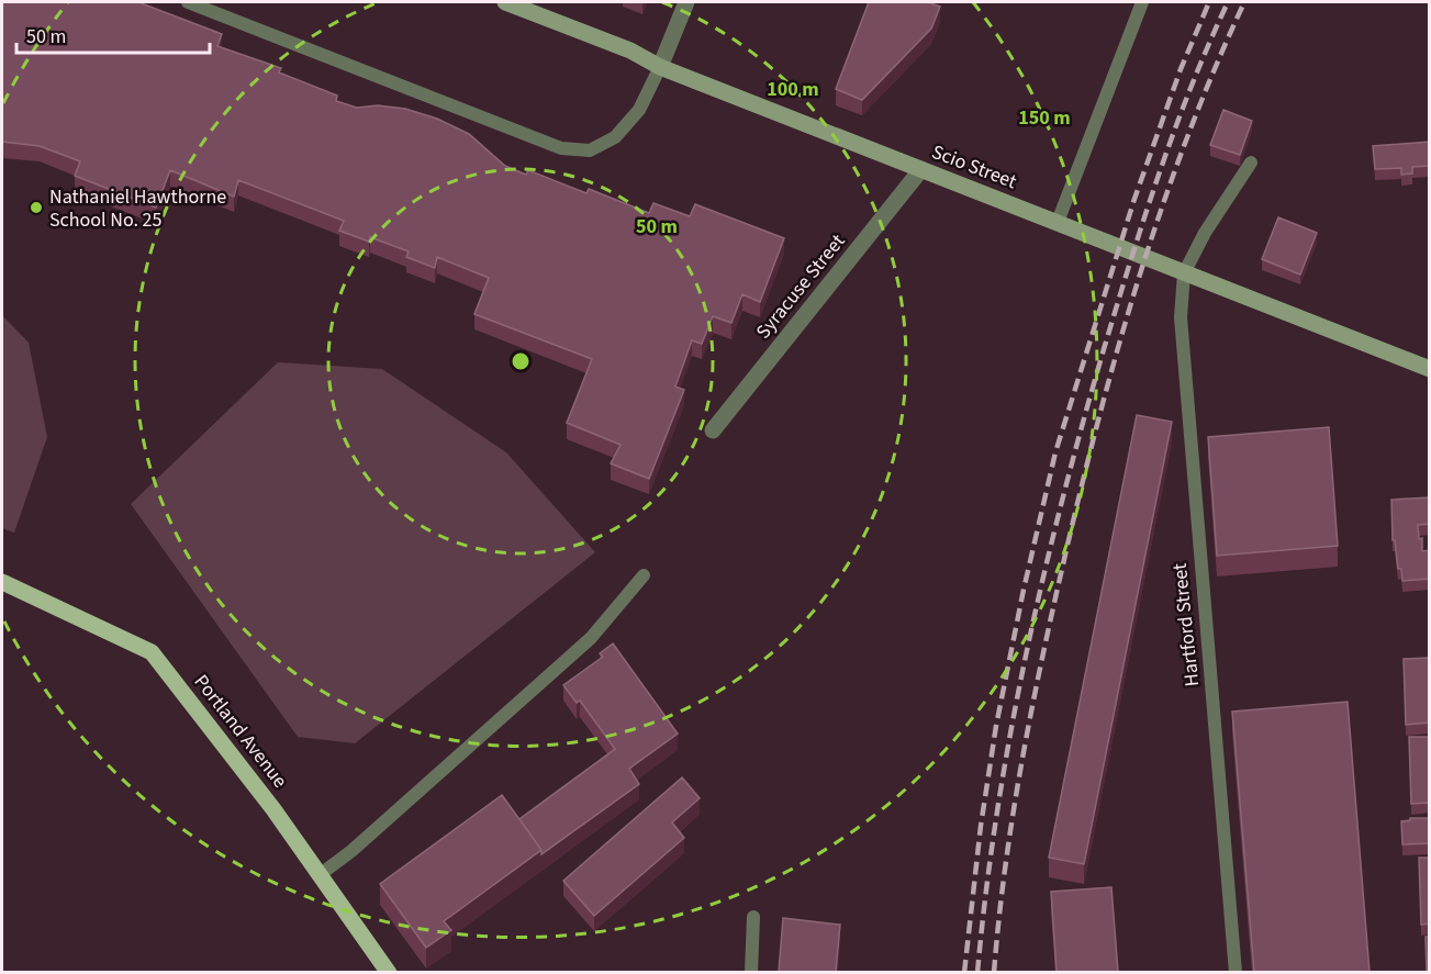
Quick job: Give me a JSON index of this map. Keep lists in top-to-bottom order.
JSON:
{
  "streets": {
    "main road": ["Portland Avenue"],
    "street": ["Scio Street", "Syracuse Street"],
    "lane": ["Hartford Street"]
  },
  "crossings": [
    ["Scio Street", "Syracuse Street"],
    ["Scio Street", "Hartford Street"]
  ],
  "places": ["Nathaniel Hawthorne School No. 25"],
  "scale_bar": "50 m",
  "rings": ["100 m", "150 m", "50 m"]
}
